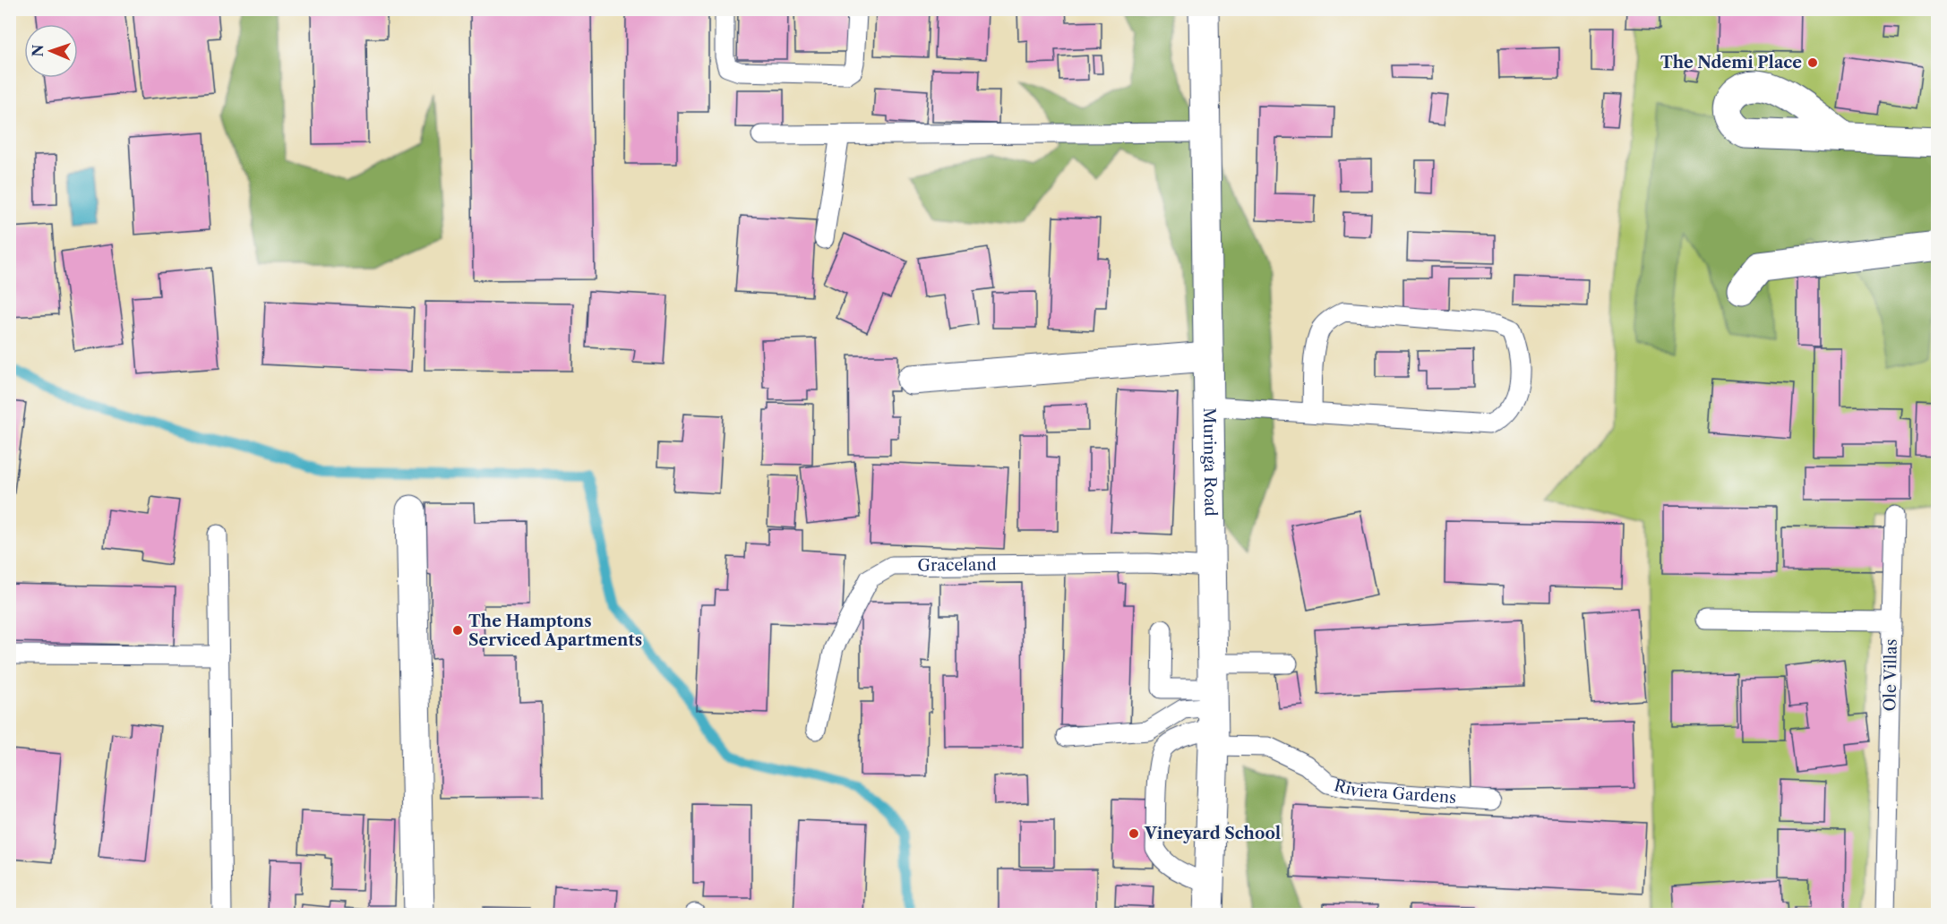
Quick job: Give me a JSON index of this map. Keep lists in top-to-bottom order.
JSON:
{
  "streets": {
    "street": ["Muringa Road"],
    "lane": ["Graceland", "Ole Villas", "Riviera Gardens"]
  },
  "crossings": [
    ["Muringa Road", "Graceland"],
    ["Muringa Road", "Riviera Gardens"]
  ],
  "places": ["The Ndemi Place", "The Hamptons Serviced Apartments", "Vineyard School"],
  "north": "left"
}
